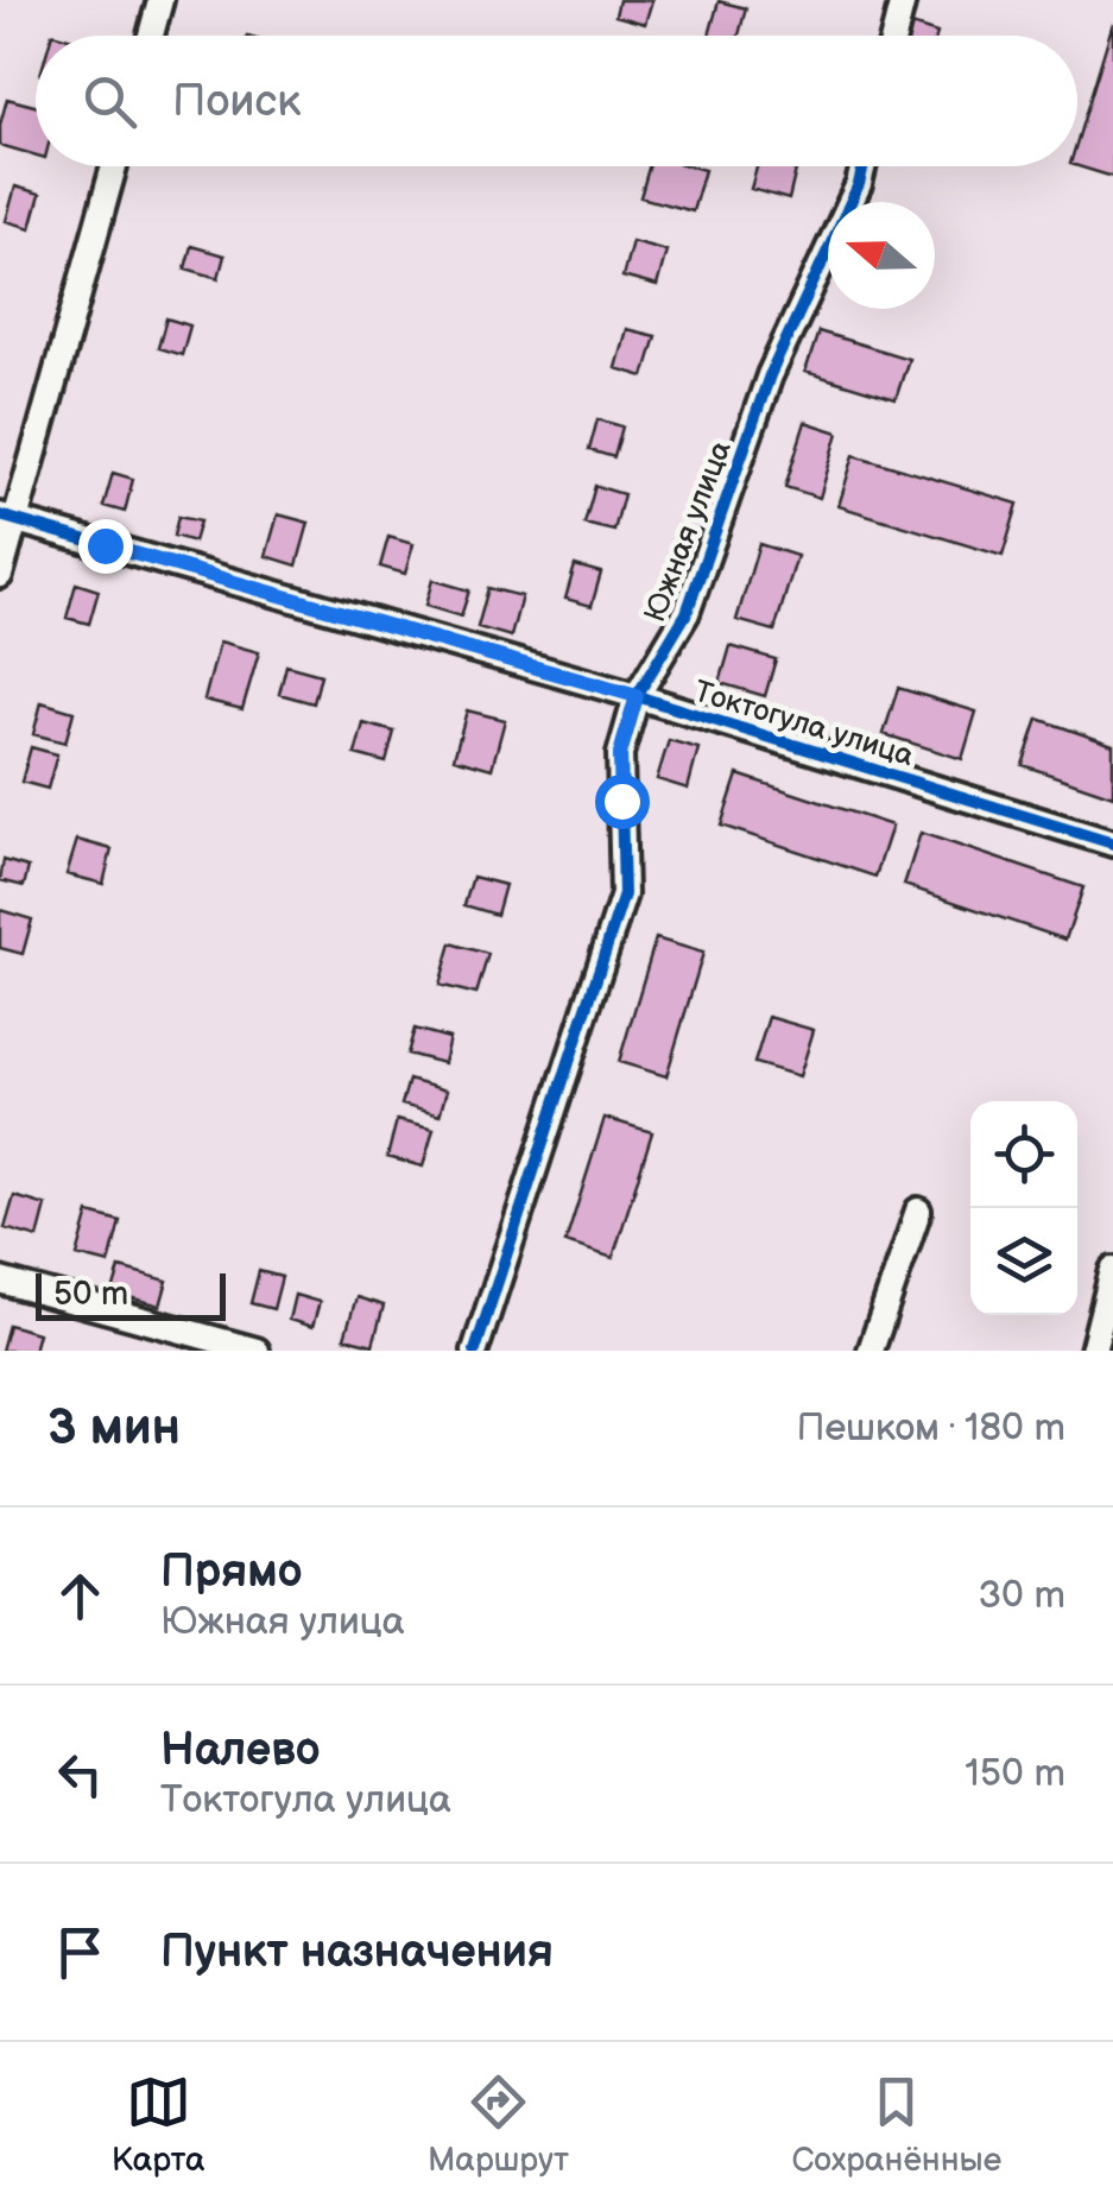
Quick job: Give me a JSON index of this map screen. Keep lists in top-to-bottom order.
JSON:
{
  "streets": {
    "street": ["Южная улица", "Токтогула улица"]
  },
  "crossings": [
    ["Южная улица", "Токтогула улица"]
  ],
  "scale_bar": "50 m",
  "north": "left",
  "page": {
    "search": "Поиск",
    "scale": "50 m",
    "heading": ["3 мин", "Пешком · 180 m"],
    "list": [
      ["Прямо", "Южная улица", "30 m"],
      ["Налево", "Токтогула улица", "150 m"],
      "Пункт назначения"
    ],
    "nav": ["Карта", "Маршрут", "Сохранённые"]
  }
}
